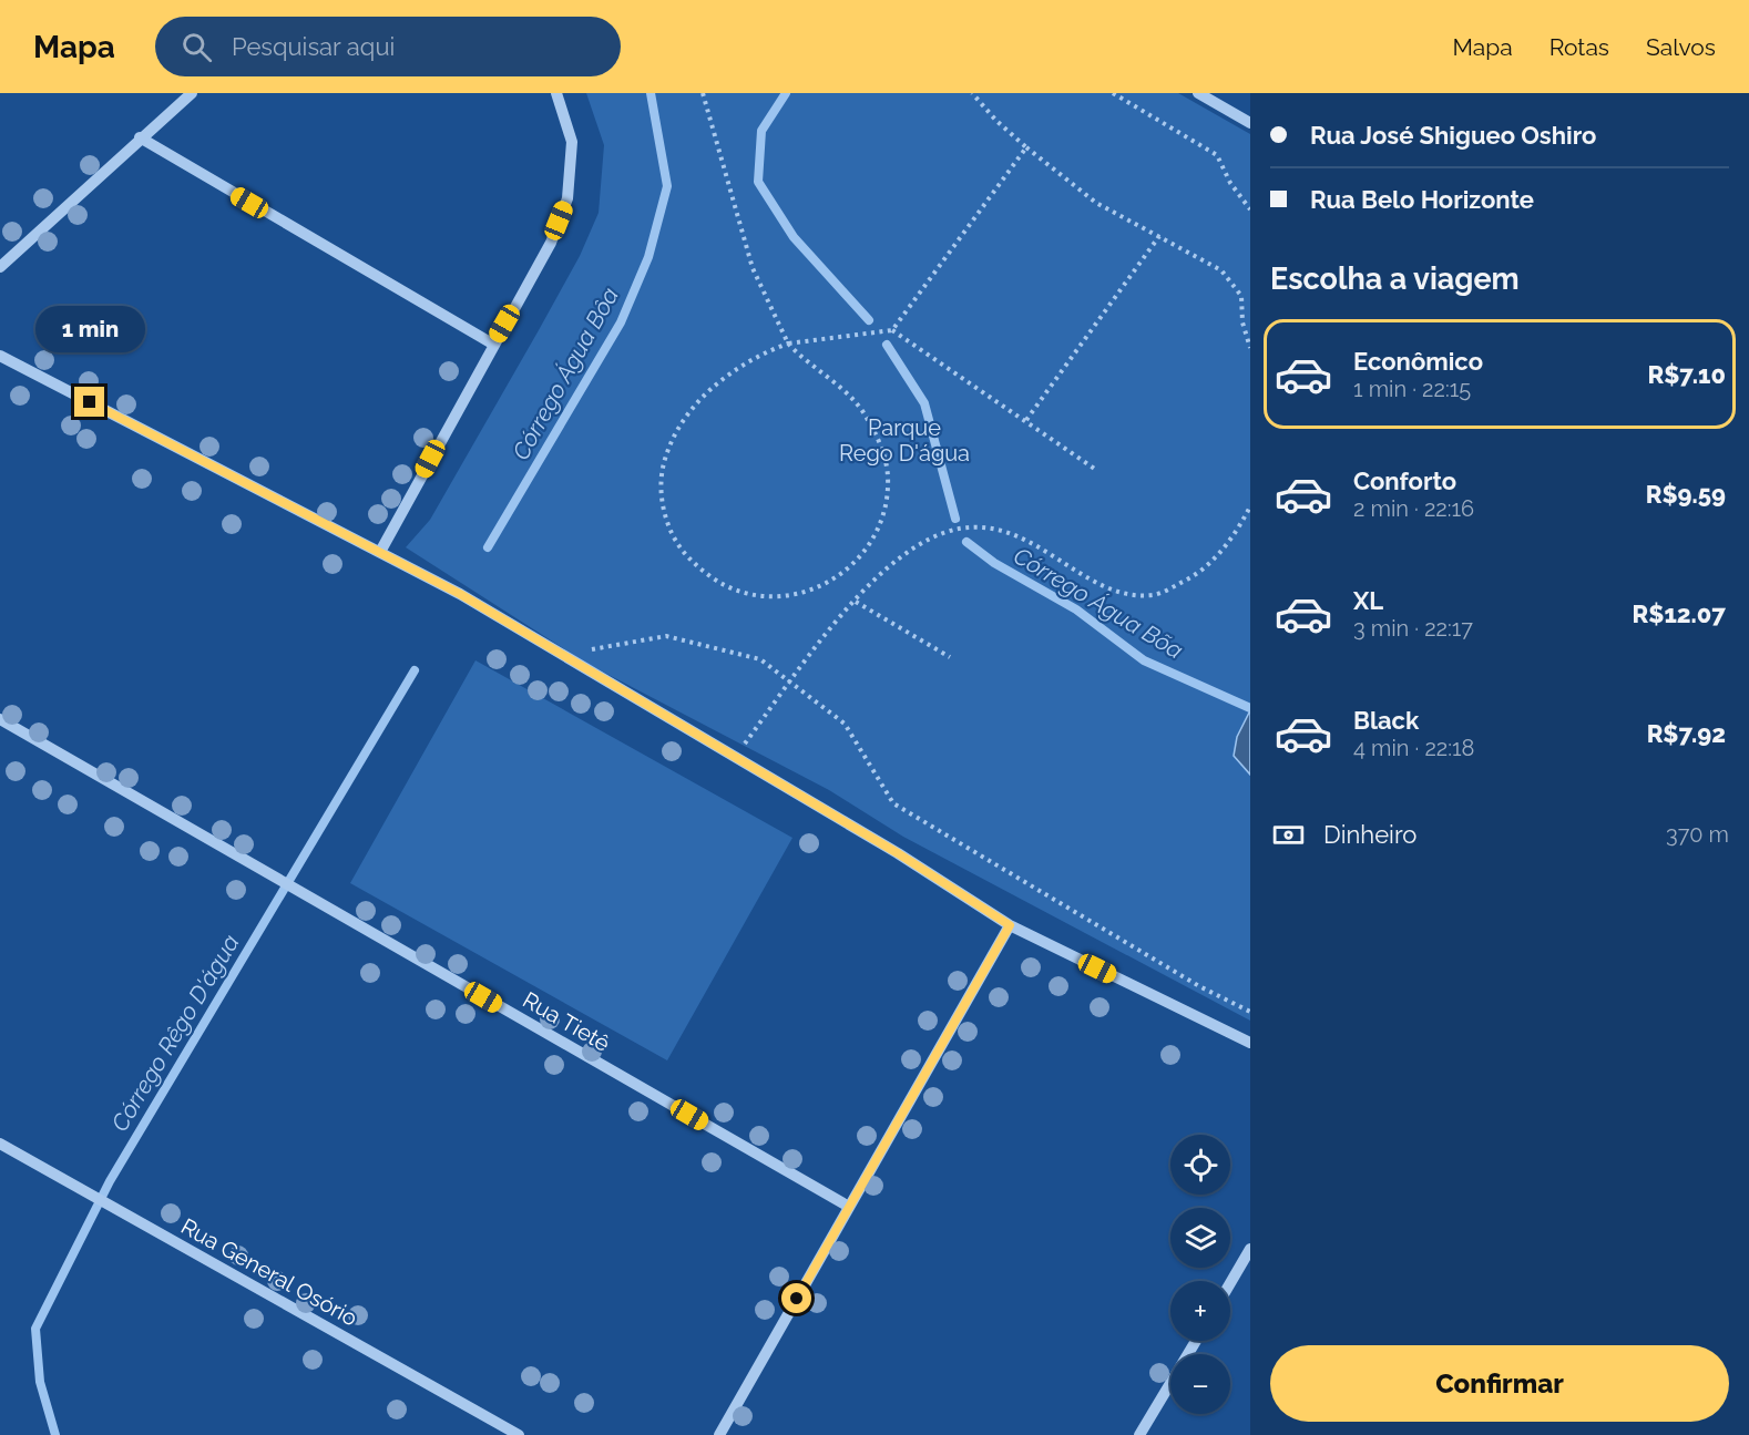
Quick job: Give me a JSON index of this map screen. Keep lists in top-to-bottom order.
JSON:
{
  "streets": {
    "street": ["Rua Tietê", "Rua General Osório"]
  },
  "water": ["Córrego Água Bôa", "Córrego Água Bõa", "Córrego Rêgo D'água"],
  "parks": ["Parque Rego D'água"],
  "page": {
    "header": "Mapa",
    "search": "Pesquisar aqui",
    "nav": ["Mapa", "Rotas", "Salvos"],
    "banner": ["Rua José Shigueo Oshiro", "Rua Belo Horizonte"],
    "heading": "Escolha a viagem",
    "bubble": "1 min",
    "list": [
      {
        "name": "Econômico",
        "note": "1 min · 22:15",
        "value": "R$7.10"
      },
      {
        "name": "Conforto",
        "note": "2 min · 22:16",
        "value": "R$9.59"
      },
      {
        "name": "XL",
        "note": "3 min · 22:17",
        "value": "R$12.07"
      },
      {
        "name": "Black",
        "note": "4 min · 22:18",
        "value": "R$7.92"
      }
    ],
    "pay": ["Dinheiro", "370 m"],
    "map_buttons": ["+", "−"],
    "buttons": "Confirmar"
  }
}
